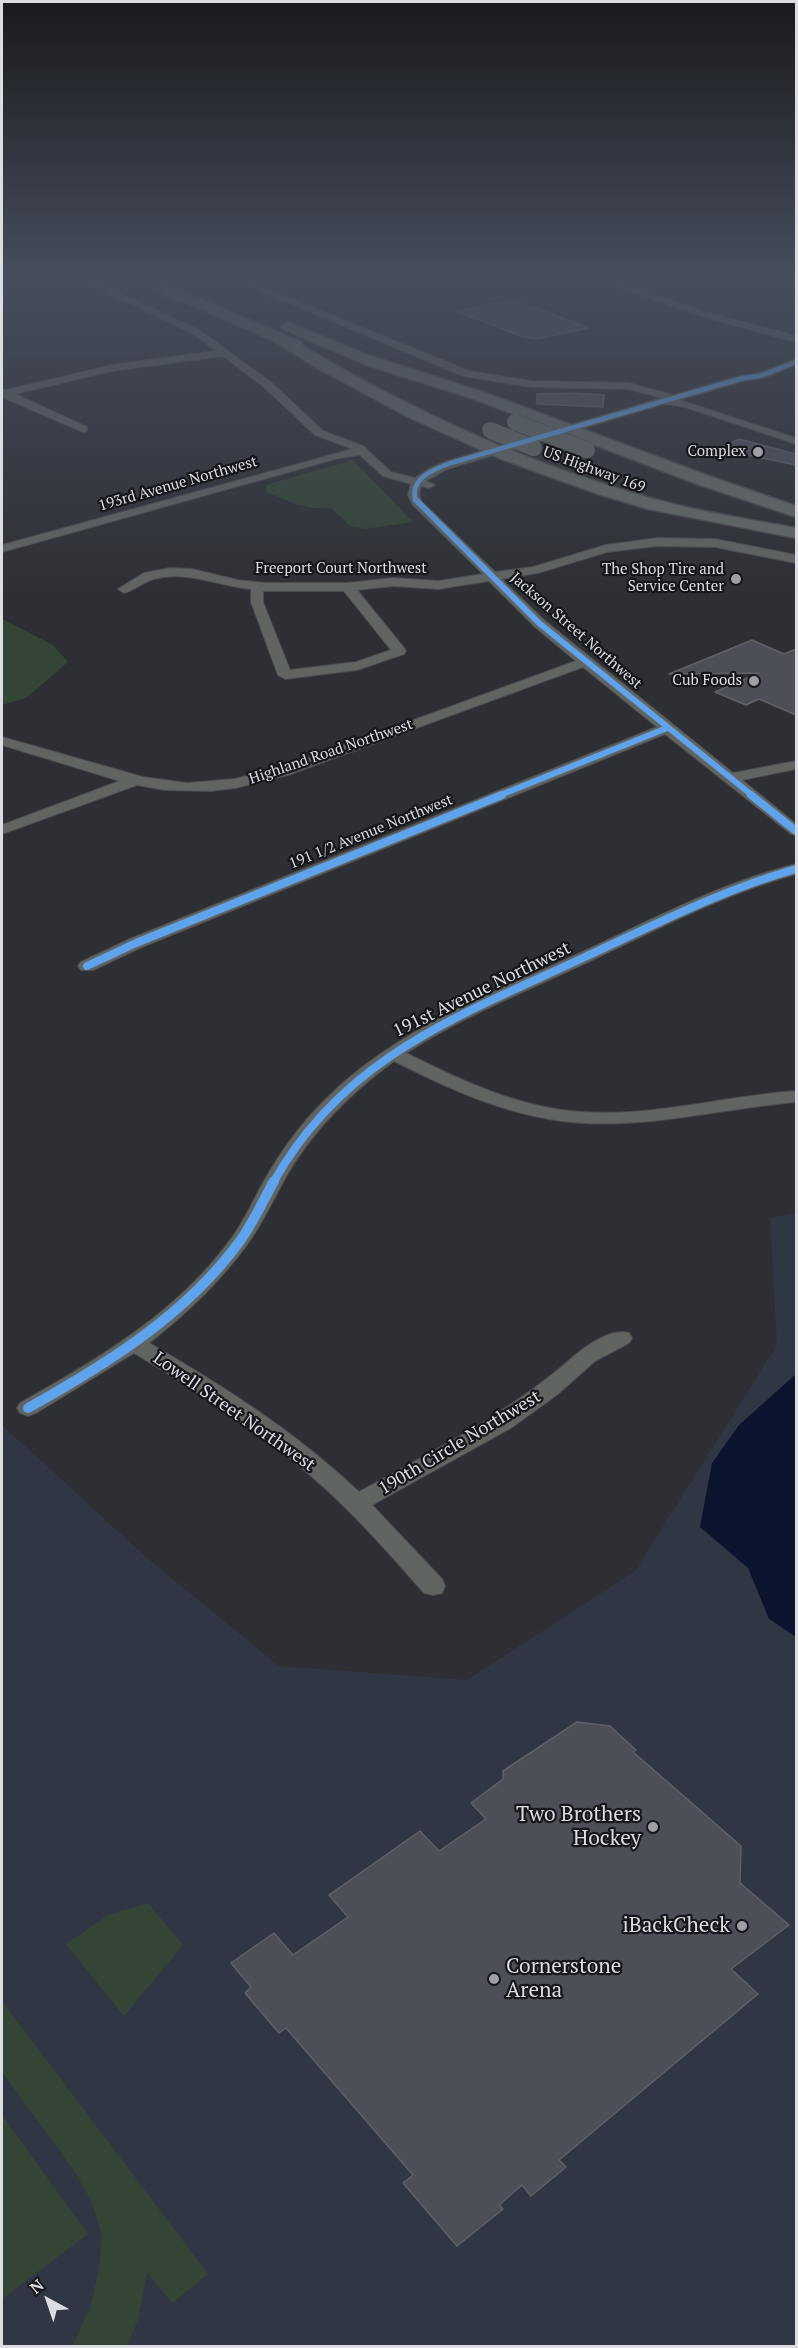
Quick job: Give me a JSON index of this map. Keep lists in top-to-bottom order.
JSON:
{
  "streets": {
    "highway": ["US Highway 169"],
    "street": [
      "193rd Avenue Northwest",
      "Freeport Court Northwest",
      "Jackson Street Northwest",
      "Highland Road Northwest",
      "191 1/2 Avenue Northwest",
      "191st Avenue Northwest",
      "Lowell Street Northwest",
      "190th Circle Northwest"
    ]
  },
  "crossings": [
    ["Freeport Court Northwest", "Jackson Street Northwest"],
    ["Jackson Street Northwest", "Highland Road Northwest"],
    ["Jackson Street Northwest", "191 1/2 Avenue Northwest"],
    ["191st Avenue Northwest", "Lowell Street Northwest"],
    ["Lowell Street Northwest", "190th Circle Northwest"]
  ],
  "places": [
    "Complex",
    "The Shop Tire and Service Center",
    "Cub Foods",
    "Two Brothers Hockey",
    "iBackCheck",
    "Cornerstone Arena"
  ],
  "north": "top left"
}
